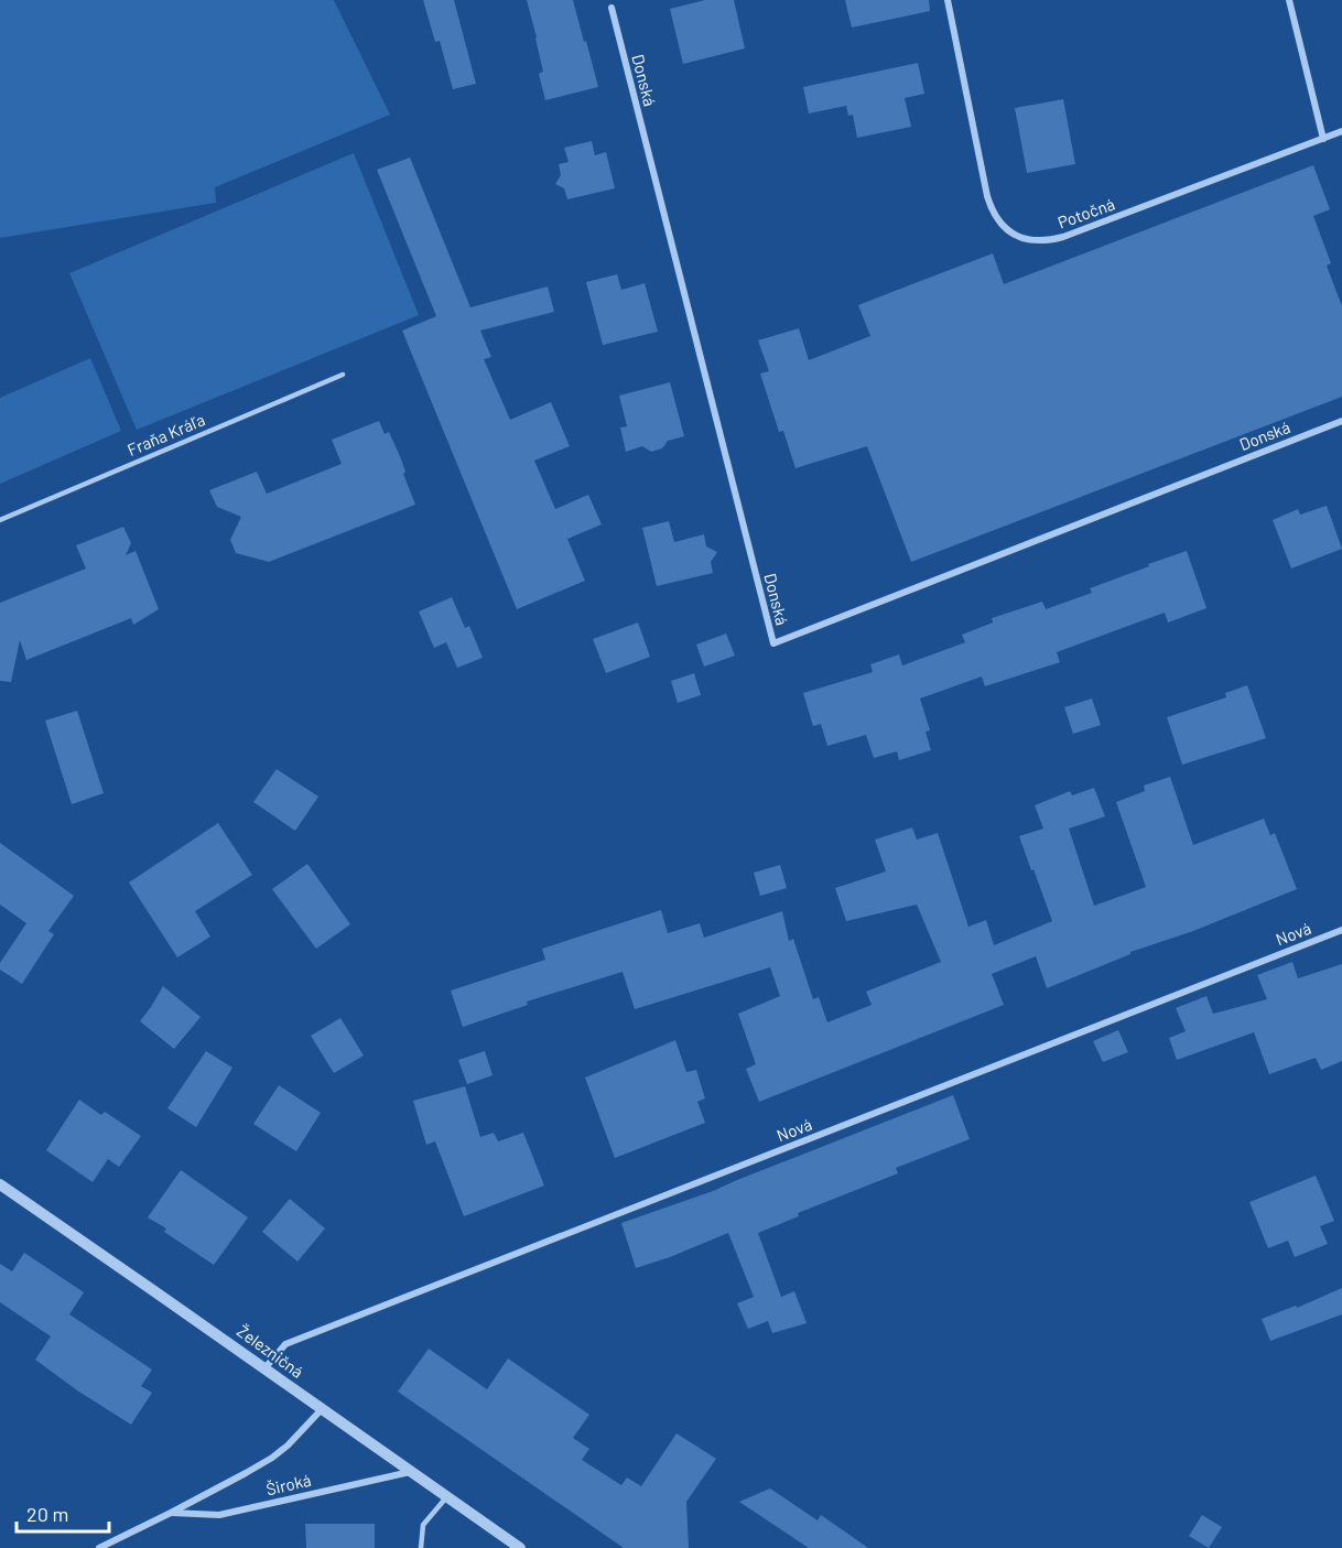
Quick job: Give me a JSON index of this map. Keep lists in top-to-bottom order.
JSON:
{
  "streets": {
    "street": [
      "Donská",
      "Potočná",
      "Nová",
      "Železničná",
      "Široká"
    ],
    "lane": ["Fraňa Kráľa"]
  },
  "crossings": [
    ["Nová", "Železničná"],
    ["Železničná", "Široká"]
  ],
  "scale_bar": "20 m"
}
